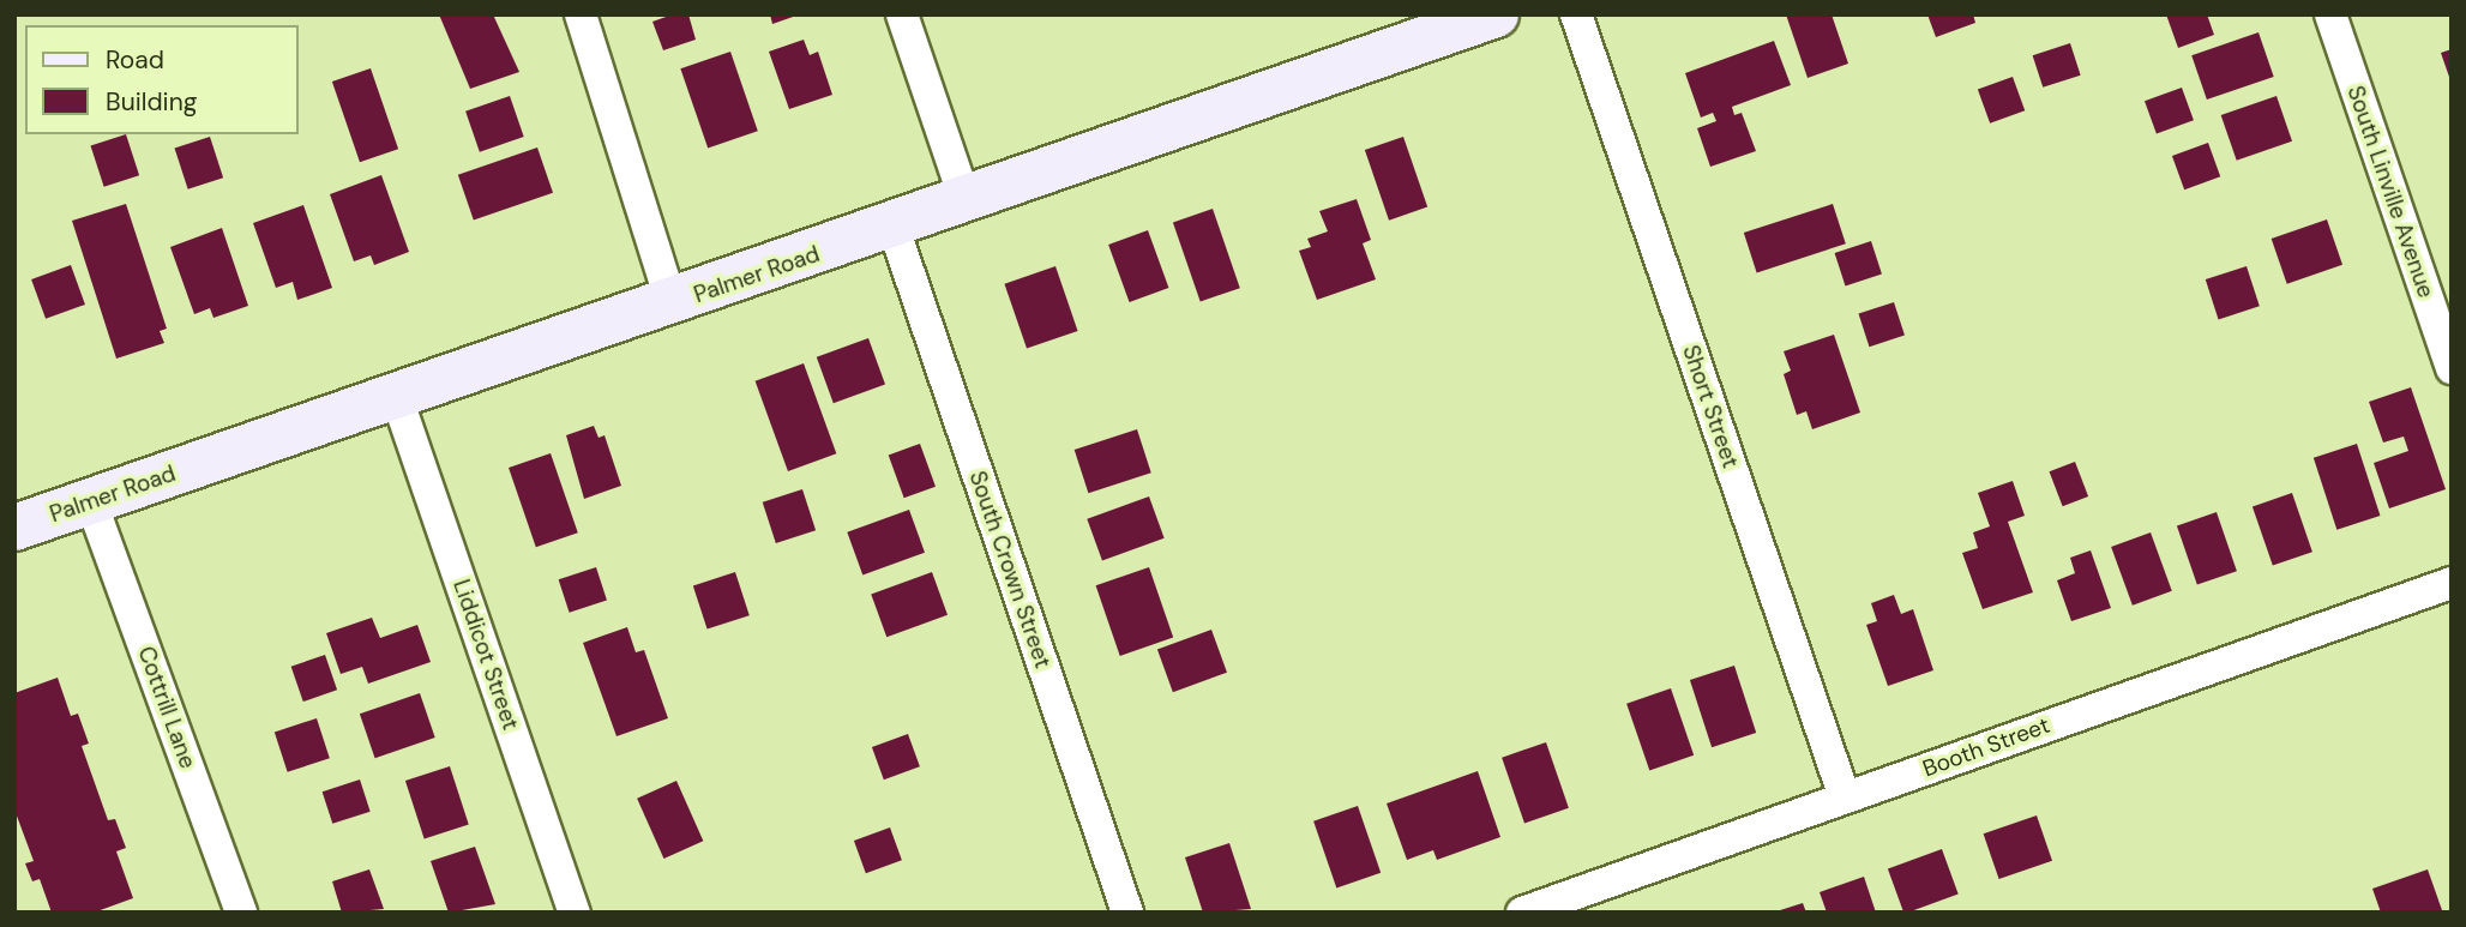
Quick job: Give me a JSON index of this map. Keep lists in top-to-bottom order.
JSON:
{
  "streets": {
    "street": [
      "South Linville Avenue",
      "Palmer Road",
      "Short Street",
      "South Crown Street",
      "Liddicot Street",
      "Cottrill Lane",
      "Booth Street"
    ]
  },
  "crossings": [
    ["Palmer Road", "South Crown Street"],
    ["Palmer Road", "Liddicot Street"],
    ["Palmer Road", "Cottrill Lane"],
    ["Short Street", "Booth Street"]
  ],
  "legend": ["Road", "Building"]
}
